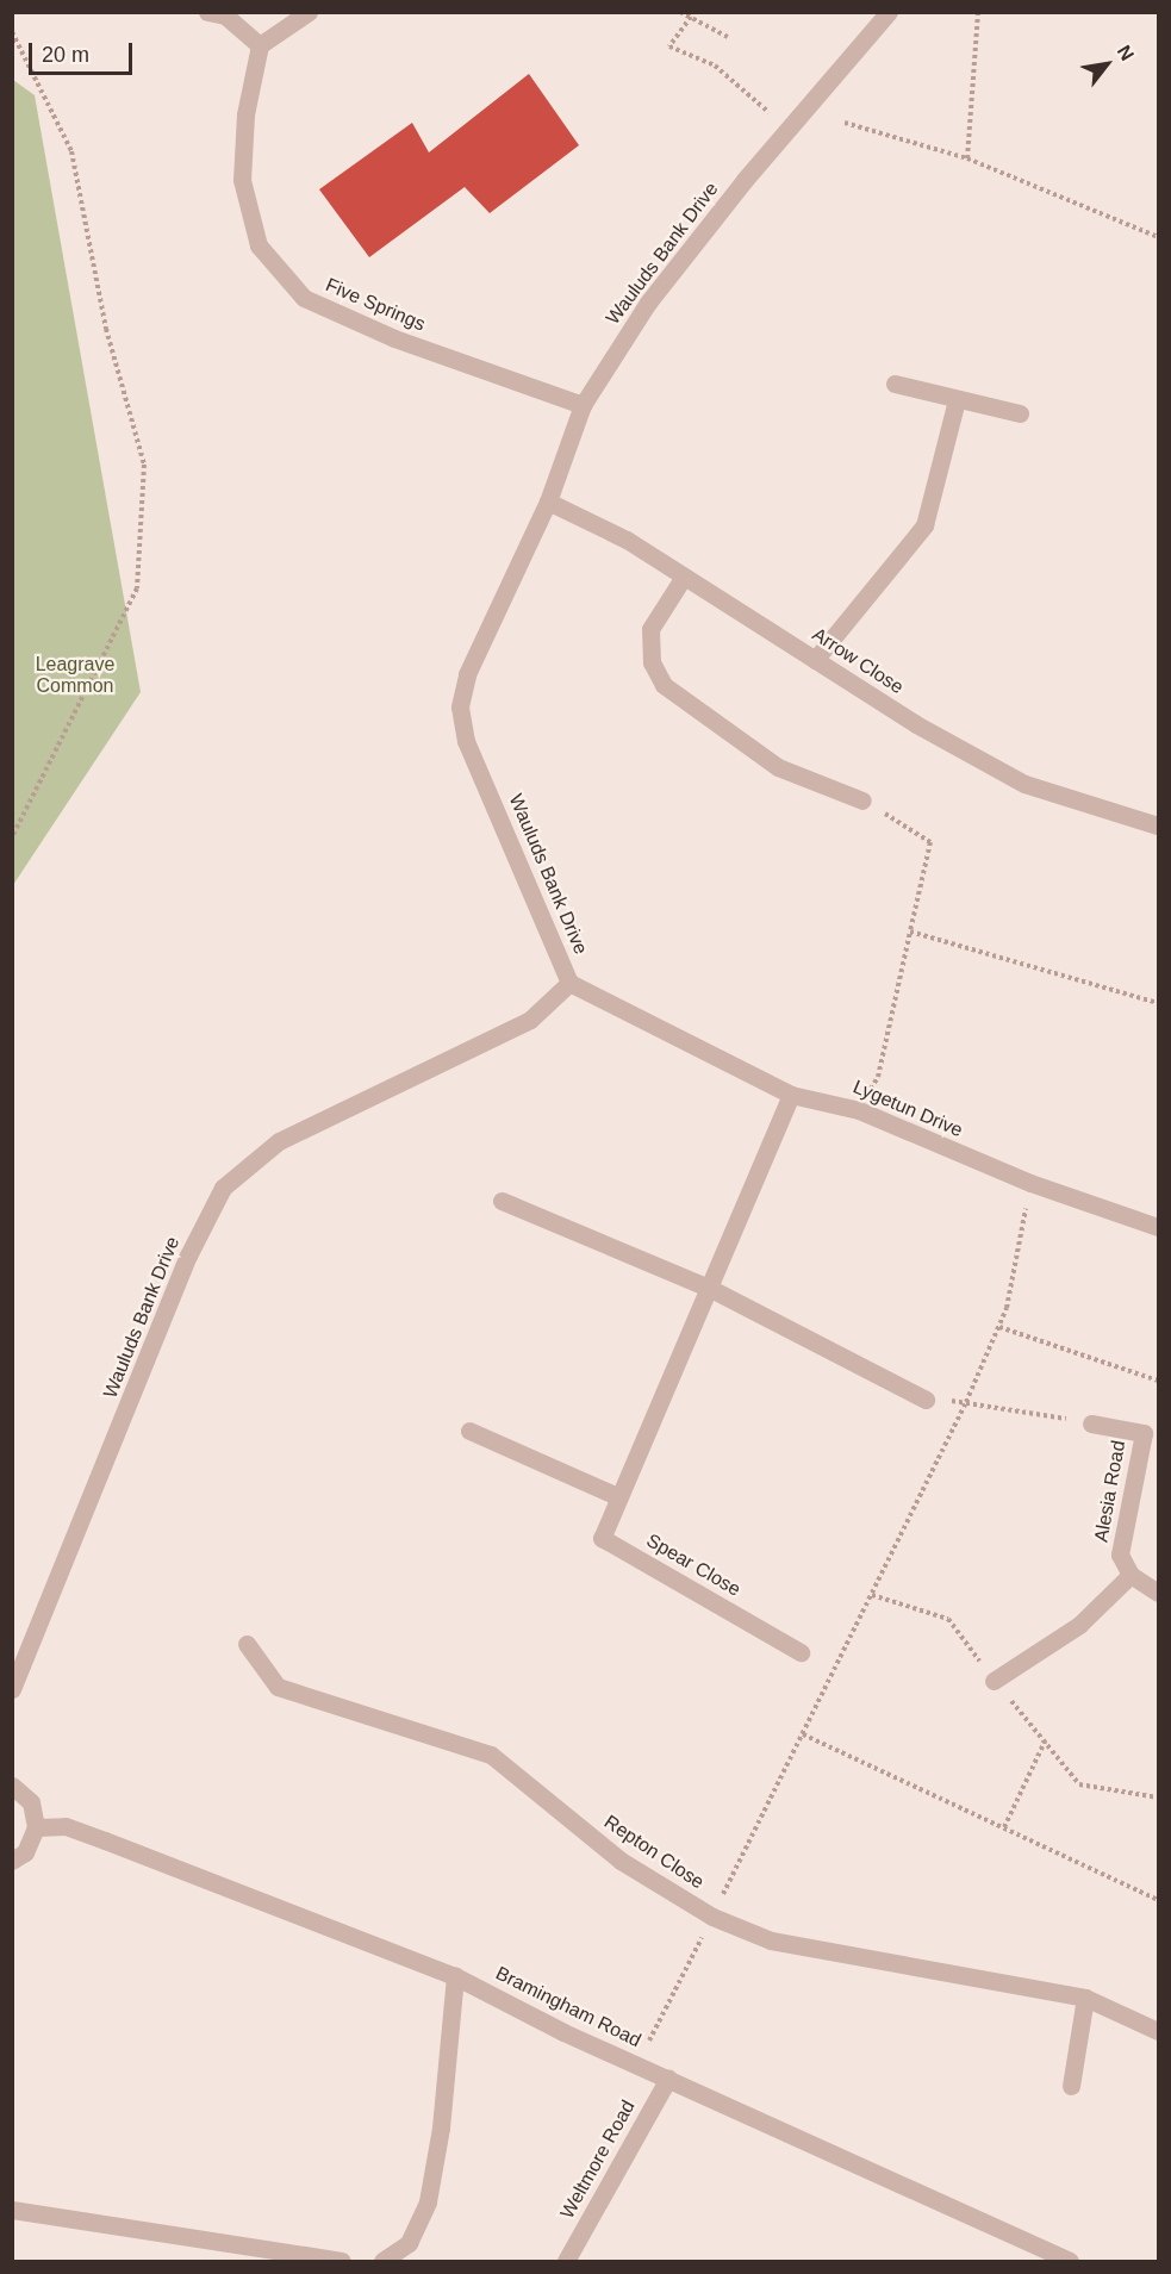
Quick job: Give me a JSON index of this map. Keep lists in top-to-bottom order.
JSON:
{
  "streets": {
    "street": [
      "Wauluds Bank Drive",
      "Five Springs",
      "Arrow Close",
      "Lygetun Drive",
      "Alesia Road",
      "Spear Close",
      "Repton Close",
      "Bramingham Road",
      "Weltmore Road"
    ]
  },
  "crossings": [
    ["Wauluds Bank Drive", "Five Springs"],
    ["Wauluds Bank Drive", "Arrow Close"],
    ["Wauluds Bank Drive", "Lygetun Drive"],
    ["Lygetun Drive", "Spear Close"],
    ["Bramingham Road", "Weltmore Road"]
  ],
  "parks": ["Leagrave Common"],
  "scale_bar": "20 m",
  "north": "top right"
}
